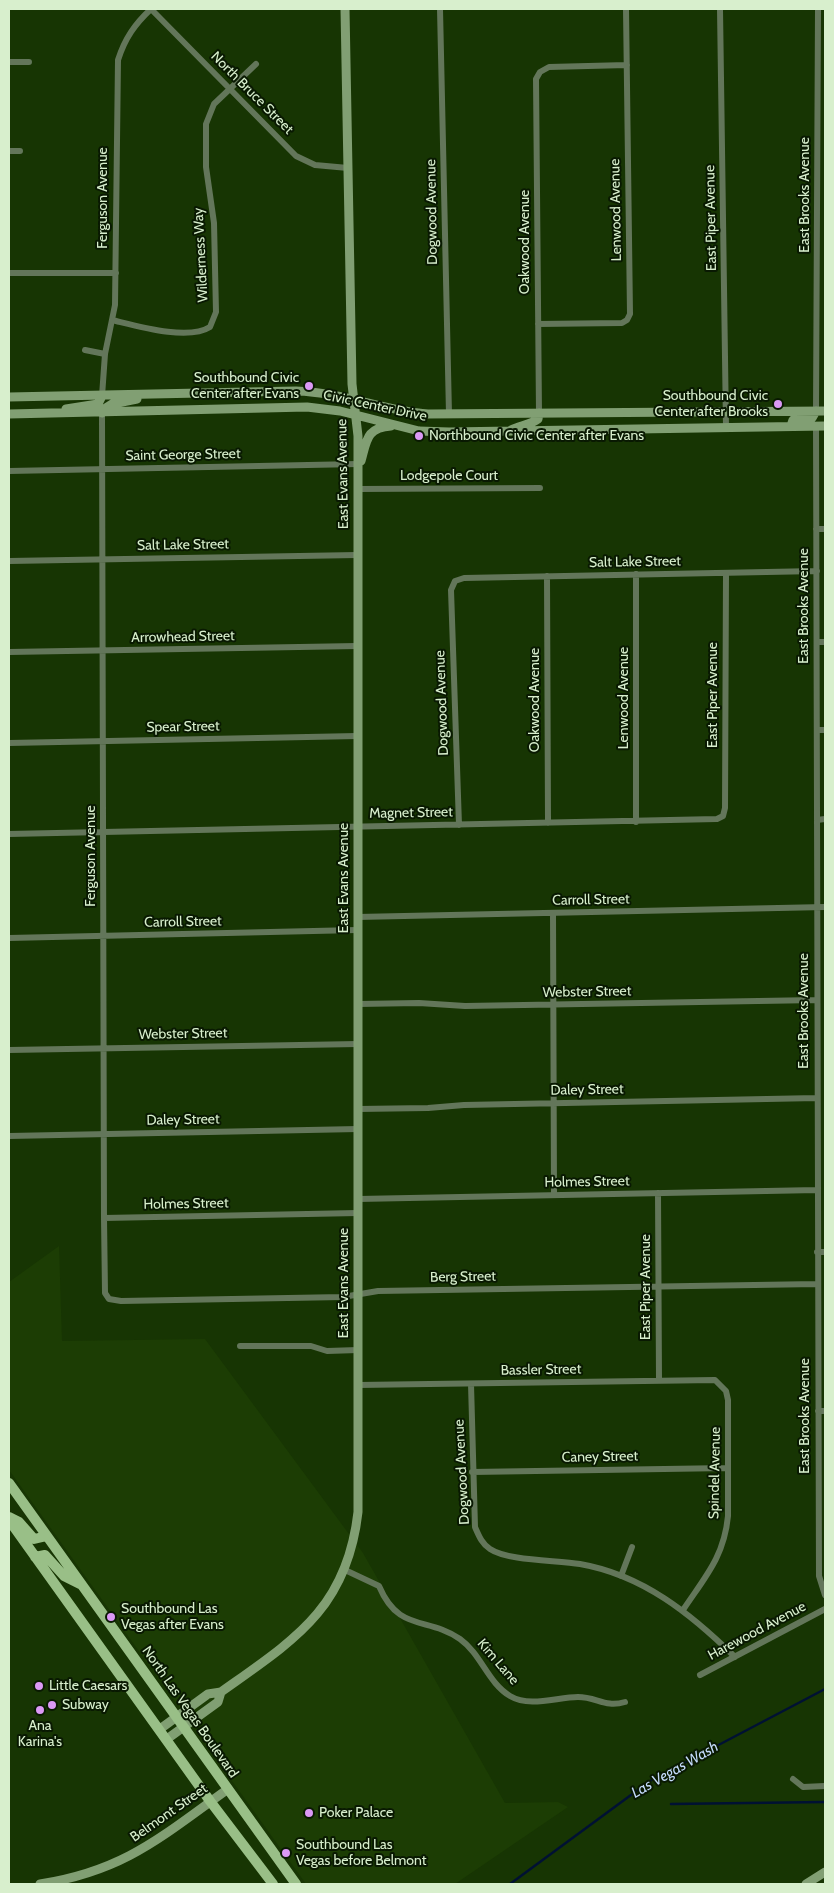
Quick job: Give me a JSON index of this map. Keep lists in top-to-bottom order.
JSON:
{
  "streets": {
    "main road": ["North Las Vegas Boulevard"],
    "street": [
      "North Bruce Street",
      "East Brooks Avenue",
      "Ferguson Avenue",
      "Lenwood Avenue",
      "Dogwood Avenue",
      "East Piper Avenue",
      "Oakwood Avenue",
      "Wilderness Way",
      "Civic Center Drive",
      "Saint George Street",
      "East Evans Avenue",
      "Lodgepole Court",
      "Salt Lake Street",
      "Arrowhead Street",
      "Spear Street",
      "Magnet Street",
      "Carroll Street",
      "Webster Street",
      "Daley Street",
      "Holmes Street",
      "Berg Street",
      "Bassler Street",
      "Caney Street",
      "Spindel Avenue",
      "Harewood Avenue",
      "Kim Lane",
      "Belmont Street"
    ]
  },
  "crossings": [
    ["North Bruce Street", "Ferguson Avenue"],
    ["North Bruce Street", "Wilderness Way"],
    ["North Bruce Street", "East Evans Avenue"],
    ["East Brooks Avenue", "Civic Center Drive"],
    ["East Brooks Avenue", "Salt Lake Street"],
    ["East Brooks Avenue", "Carroll Street"],
    ["East Brooks Avenue", "Webster Street"],
    ["East Brooks Avenue", "Daley Street"],
    ["East Brooks Avenue", "Holmes Street"],
    ["East Brooks Avenue", "Berg Street"],
    ["Ferguson Avenue", "Wilderness Way"],
    ["Ferguson Avenue", "Civic Center Drive"],
    ["Ferguson Avenue", "Saint George Street"],
    ["Ferguson Avenue", "Salt Lake Street"],
    ["Ferguson Avenue", "Arrowhead Street"],
    ["Ferguson Avenue", "Spear Street"],
    ["Ferguson Avenue", "Magnet Street"],
    ["Ferguson Avenue", "Carroll Street"],
    ["Ferguson Avenue", "Webster Street"],
    ["Ferguson Avenue", "Daley Street"],
    ["Ferguson Avenue", "Holmes Street"],
    ["Ferguson Avenue", "Berg Street"],
    ["Lenwood Avenue", "Oakwood Avenue"],
    ["Lenwood Avenue", "Salt Lake Street"],
    ["Lenwood Avenue", "Magnet Street"],
    ["Dogwood Avenue", "Civic Center Drive"],
    ["Dogwood Avenue", "Salt Lake Street"],
    ["Dogwood Avenue", "Magnet Street"],
    ["Dogwood Avenue", "Bassler Street"],
    ["Dogwood Avenue", "Caney Street"],
    ["Dogwood Avenue", "Spindel Avenue"],
    ["Dogwood Avenue", "Harewood Avenue"],
    ["East Piper Avenue", "Civic Center Drive"],
    ["East Piper Avenue", "Salt Lake Street"],
    ["East Piper Avenue", "Magnet Street"],
    ["East Piper Avenue", "Holmes Street"],
    ["East Piper Avenue", "Berg Street"],
    ["East Piper Avenue", "Bassler Street"],
    ["Oakwood Avenue", "Civic Center Drive"],
    ["Oakwood Avenue", "Salt Lake Street"],
    ["Oakwood Avenue", "Magnet Street"],
    ["Civic Center Drive", "East Evans Avenue"],
    ["Saint George Street", "East Evans Avenue"],
    ["East Evans Avenue", "Lodgepole Court"],
    ["East Evans Avenue", "Salt Lake Street"],
    ["East Evans Avenue", "Arrowhead Street"],
    ["East Evans Avenue", "Spear Street"],
    ["East Evans Avenue", "Magnet Street"],
    ["East Evans Avenue", "Carroll Street"],
    ["East Evans Avenue", "Webster Street"],
    ["East Evans Avenue", "Daley Street"],
    ["East Evans Avenue", "Holmes Street"],
    ["East Evans Avenue", "Berg Street"],
    ["East Evans Avenue", "Bassler Street"],
    ["East Evans Avenue", "Kim Lane"],
    ["East Evans Avenue", "North Las Vegas Boulevard"],
    ["Bassler Street", "Spindel Avenue"],
    ["Caney Street", "Spindel Avenue"],
    ["North Las Vegas Boulevard", "Belmont Street"]
  ],
  "water": ["Las Vegas Wash"],
  "places": [
    "Southbound Civic Center after Evans",
    "Southbound Civic Center after Brooks",
    "Northbound Civic Center after Evans",
    "Southbound Las Vegas after Evans",
    "Little Caesars",
    "Subway",
    "Ana Karina's",
    "Poker Palace",
    "Southbound Las Vegas before Belmont"
  ]
}
